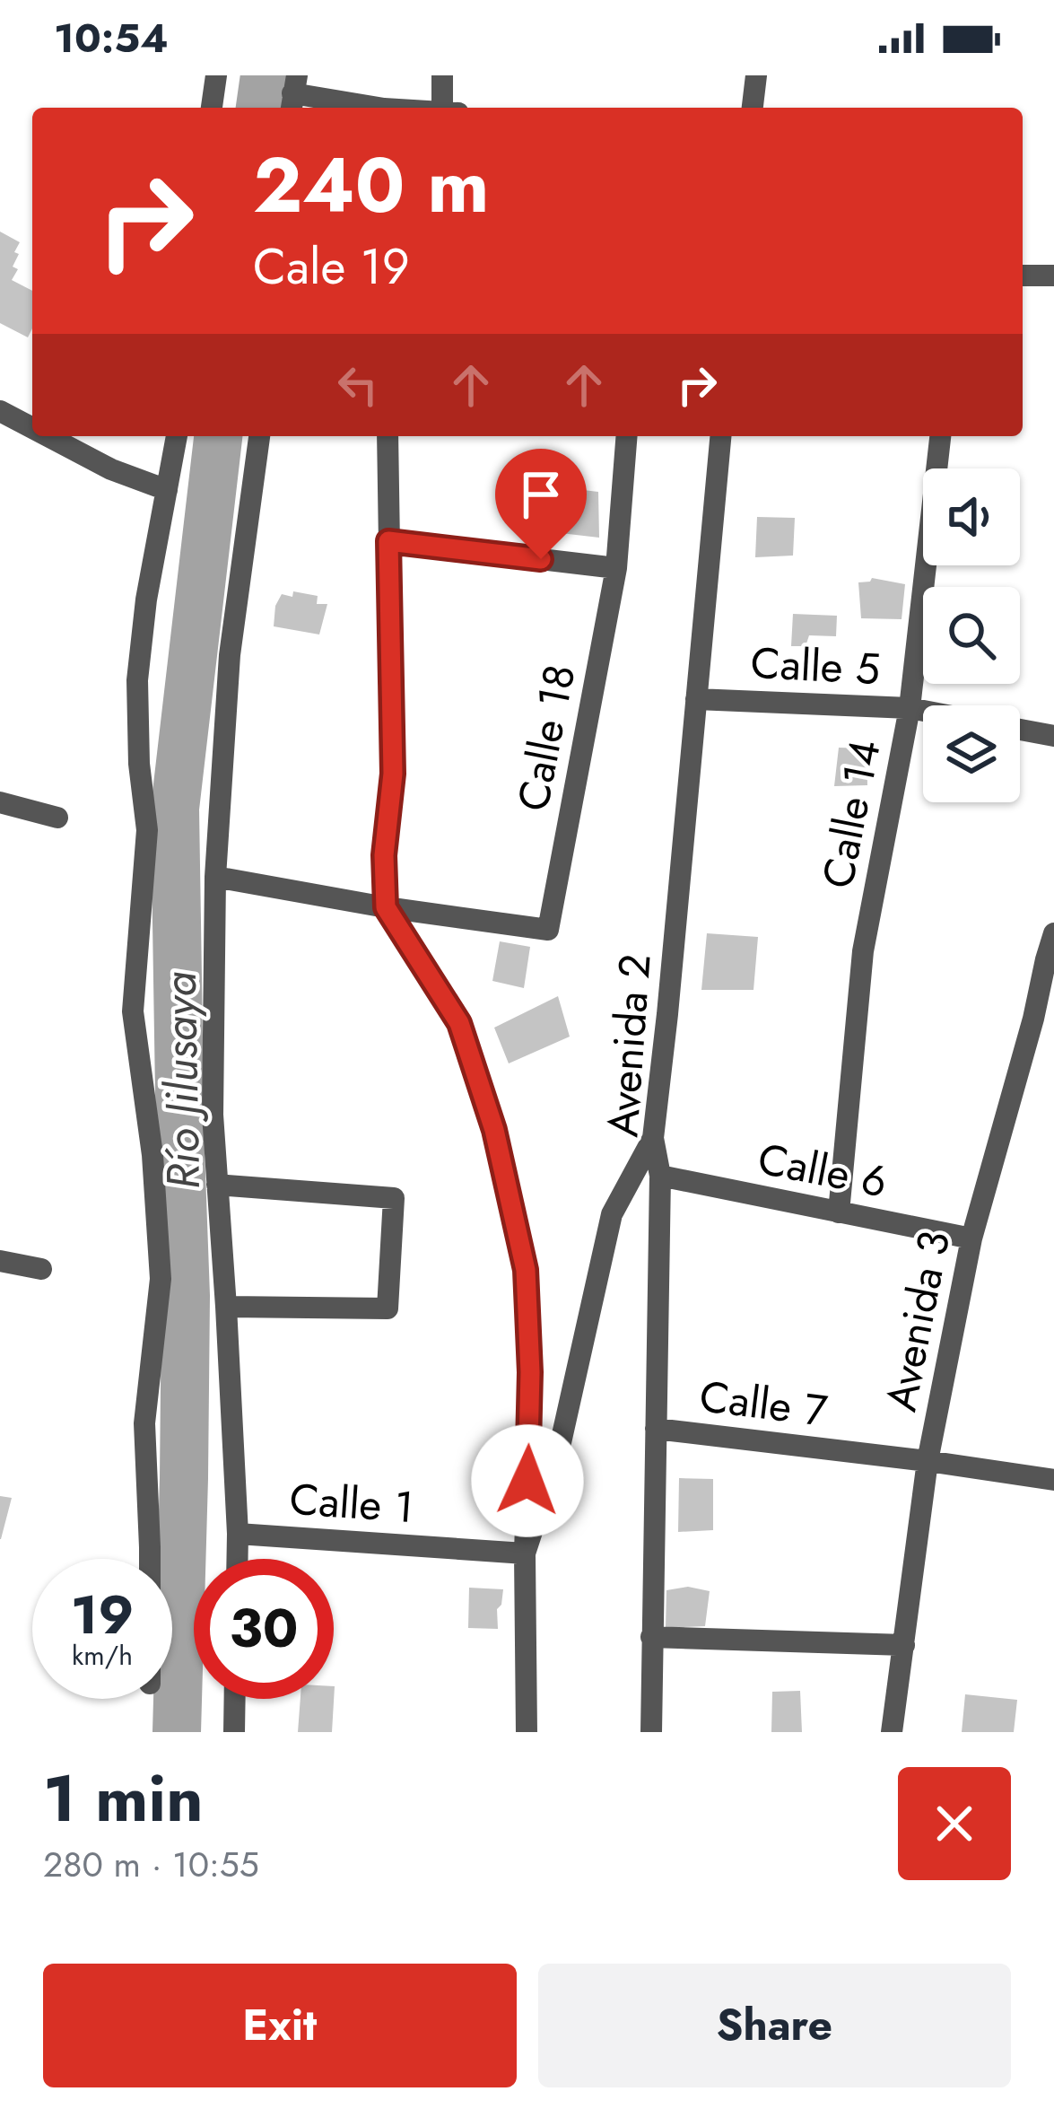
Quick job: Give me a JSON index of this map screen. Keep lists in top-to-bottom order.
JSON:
{
  "streets": {
    "street": [
      "Calle 5",
      "Calle 18",
      "Calle 14",
      "Avenida 2",
      "Calle 6",
      "Avenida 3",
      "Calle 7",
      "Calle 1"
    ]
  },
  "crossings": [
    ["Calle 5", "Calle 14"],
    ["Calle 5", "Avenida 2"],
    ["Calle 14", "Calle 6"],
    ["Avenida 2", "Calle 6"],
    ["Avenida 2", "Calle 7"],
    ["Calle 6", "Avenida 3"],
    ["Avenida 3", "Calle 7"]
  ],
  "water": ["Río Jilusaya"],
  "page": {
    "status": "10:54",
    "turn": ["240 m", "Cale 19"],
    "speed": "19 km/h",
    "limit": "30",
    "heading": ["1 min", "280 m · 10:55"],
    "buttons": ["Exit", "Share"]
  }
}
